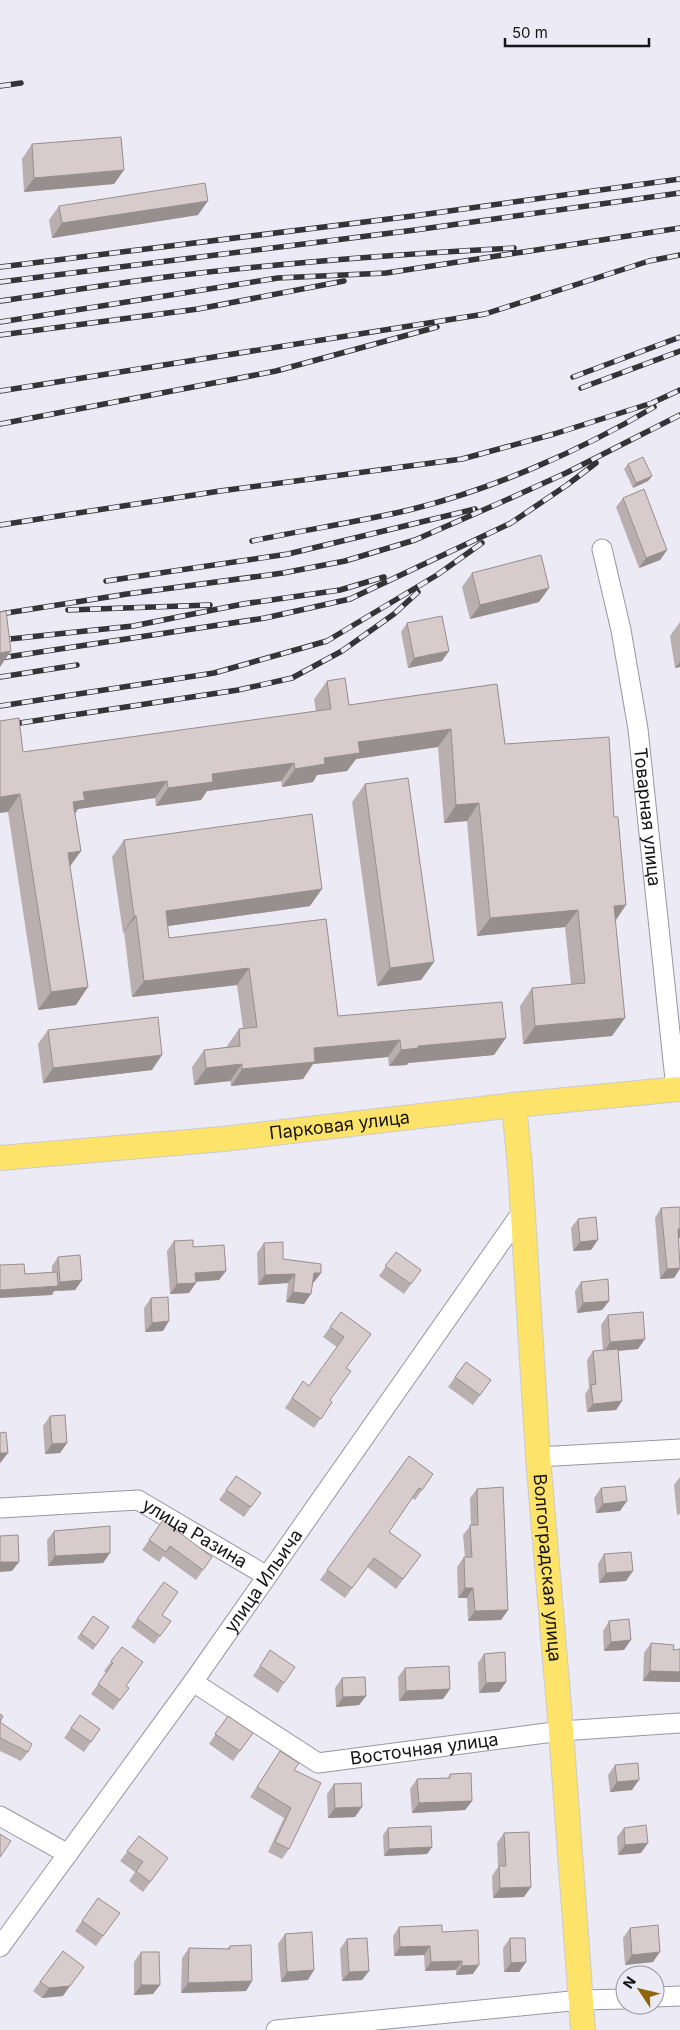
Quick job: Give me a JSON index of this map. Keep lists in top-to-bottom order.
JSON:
{
  "streets": {
    "main road": ["Парковая улица", "Волгоградская улица"],
    "street": [
      "Товарная улица",
      "улица Разина",
      "улица Ильича",
      "Восточная улица"
    ]
  },
  "crossings": [
    ["Товарная улица", "Парковая улица"],
    ["Парковая улица", "Волгоградская улица"],
    ["улица Разина", "улица Ильича"],
    ["Волгоградская улица", "улица Ильича"],
    ["Волгоградская улица", "Восточная улица"],
    ["улица Ильича", "Восточная улица"]
  ],
  "scale_bar": "50 m",
  "north": "top left"
}
